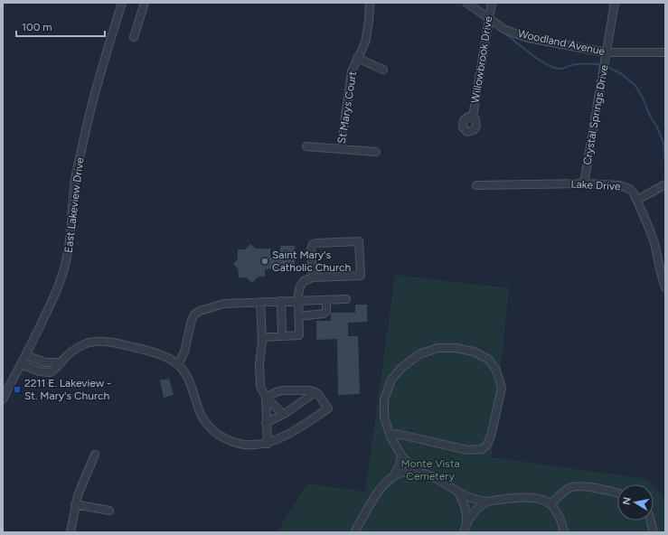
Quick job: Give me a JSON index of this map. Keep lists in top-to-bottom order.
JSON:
{
  "streets": {
    "street": [
      "Woodland Avenue",
      "Willowbrook Drive",
      "St Marys Court",
      "Crystal Springs Drive",
      "Lake Drive",
      "East Lakeview Drive"
    ]
  },
  "crossings": [
    ["Woodland Avenue", "Willowbrook Drive"],
    ["Woodland Avenue", "Crystal Springs Drive"],
    ["Crystal Springs Drive", "Lake Drive"]
  ],
  "parks": ["Monte Vista Cemetery"],
  "places": {
    "other": ["Saint Mary's Catholic Church"],
    "transit": ["2211 E. Lakeview - St. Mary's Church"]
  },
  "scale_bar": "100 m",
  "north": "left"
}
